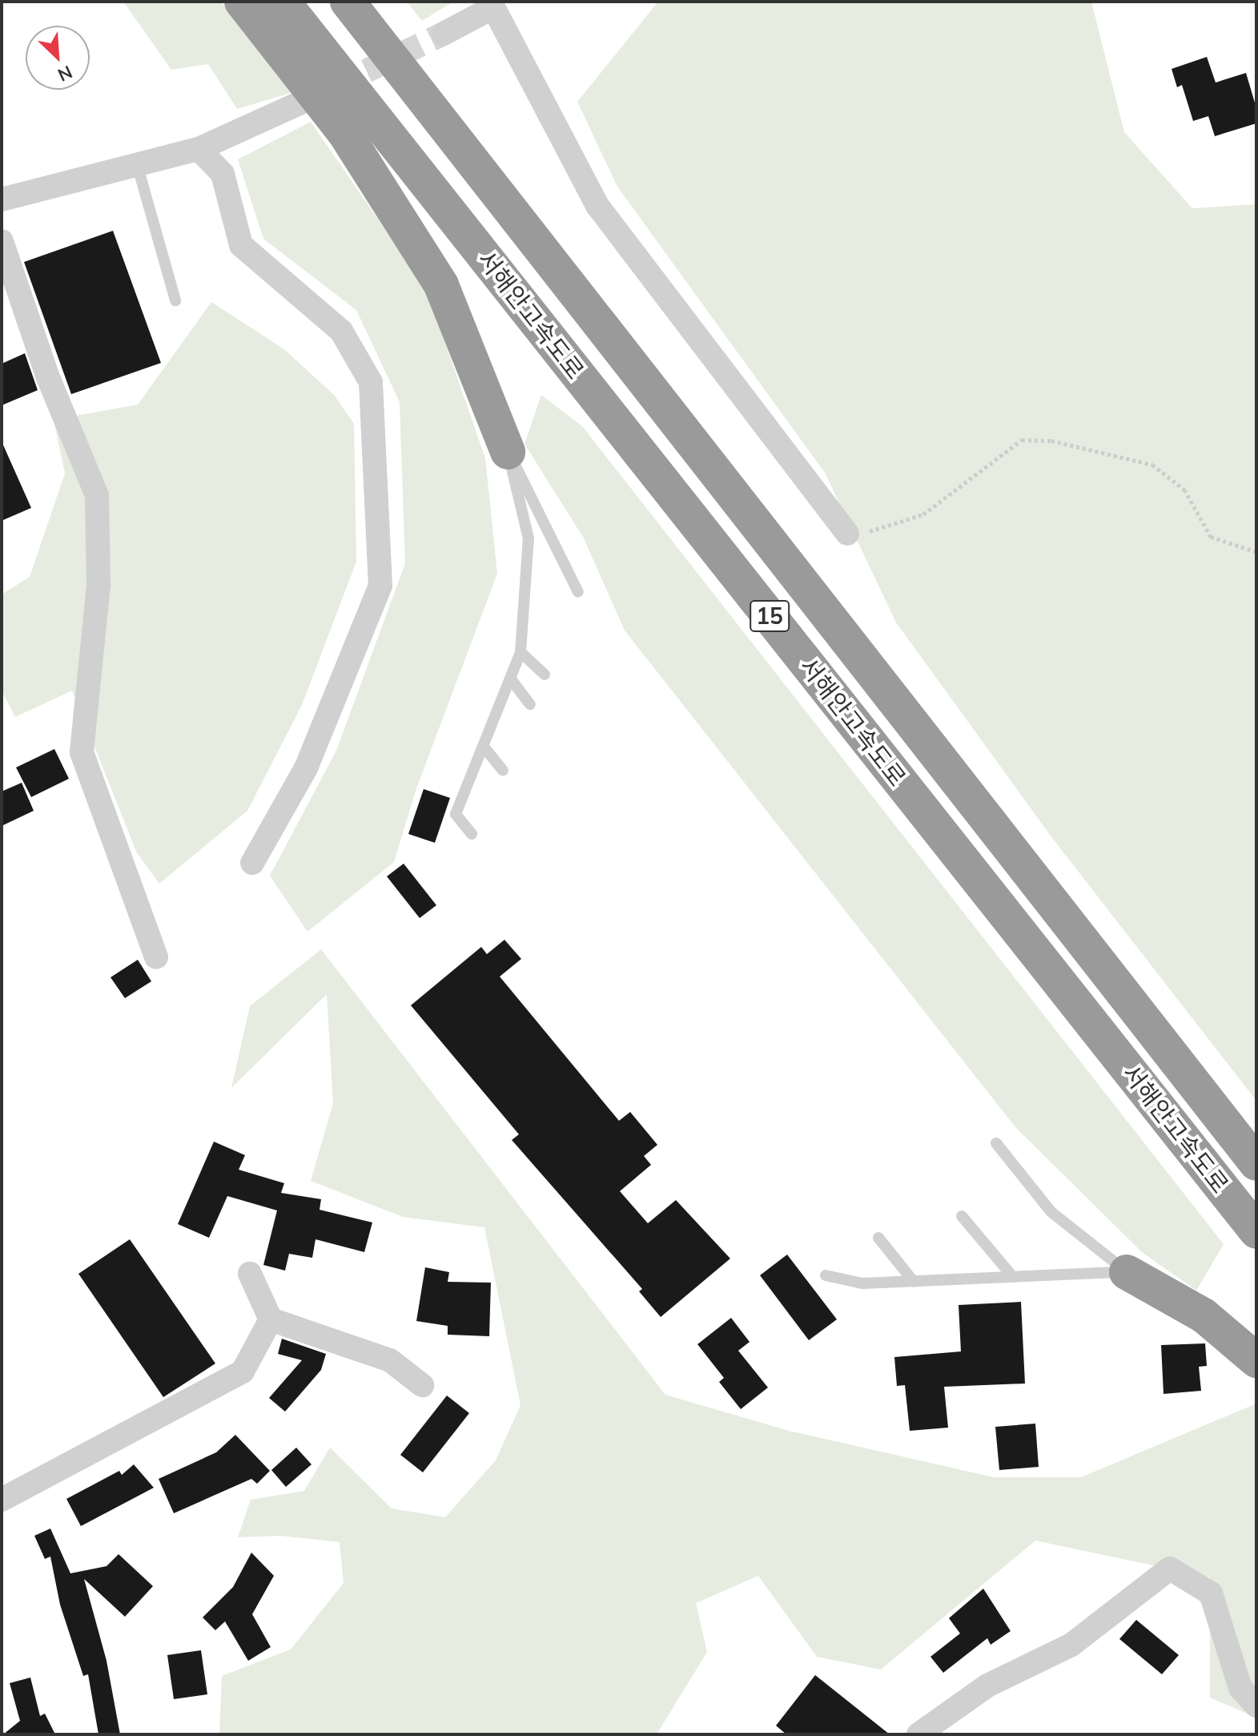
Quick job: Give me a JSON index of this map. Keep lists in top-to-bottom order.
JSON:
{
  "streets": {
    "highway": ["서해안고속도로", "15"]
  },
  "north": "bottom right"
}
